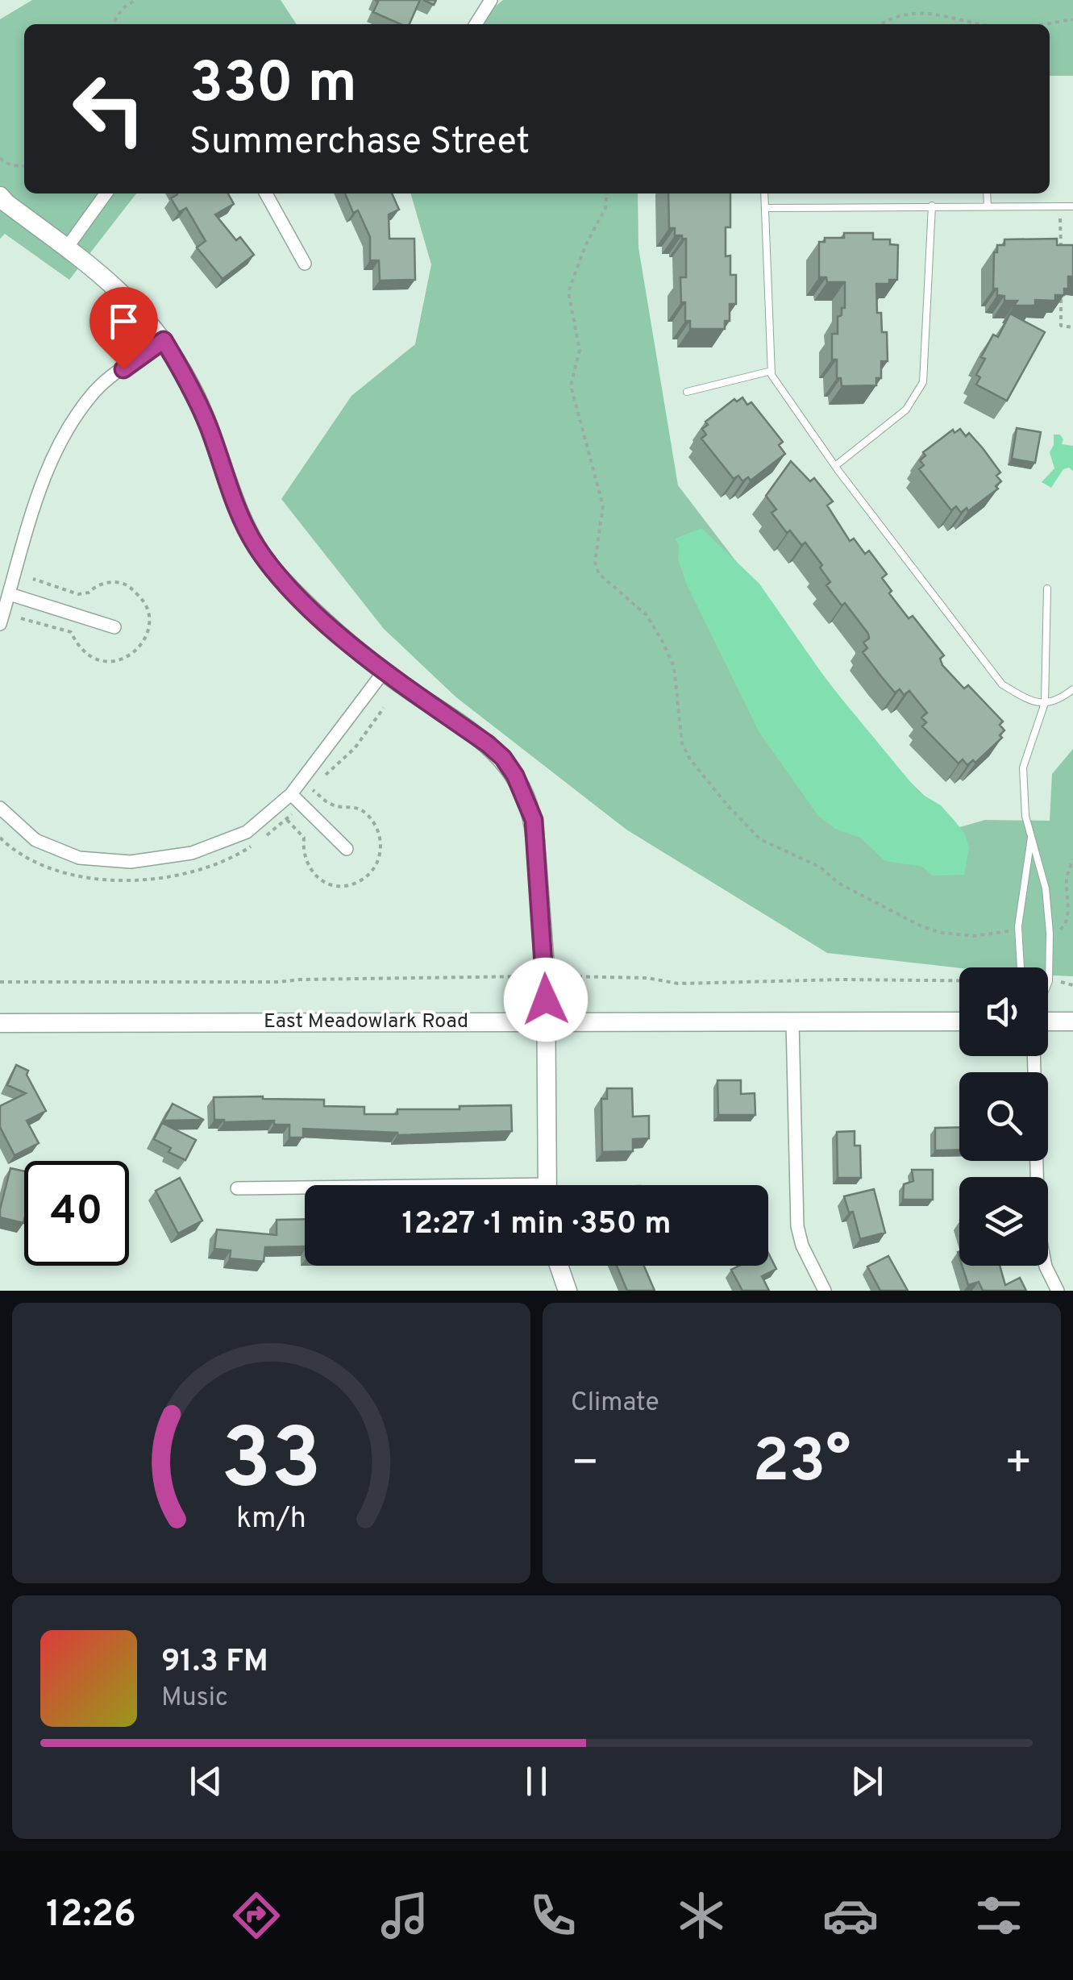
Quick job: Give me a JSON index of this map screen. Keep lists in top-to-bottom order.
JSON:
{
  "streets": {
    "street": ["East Meadowlark Road"]
  },
  "page": {
    "turn": ["330 m", "Summerchase Street"],
    "limit": "40",
    "trip": "12:27 · 1 min · 350 m",
    "tile": "Climate",
    "heat": ["−", "23°", "+"],
    "song": ["91.3 FM", "Music"],
    "tabs": "12:26",
    "gauge": ["33", "km/h"]
  }
}
